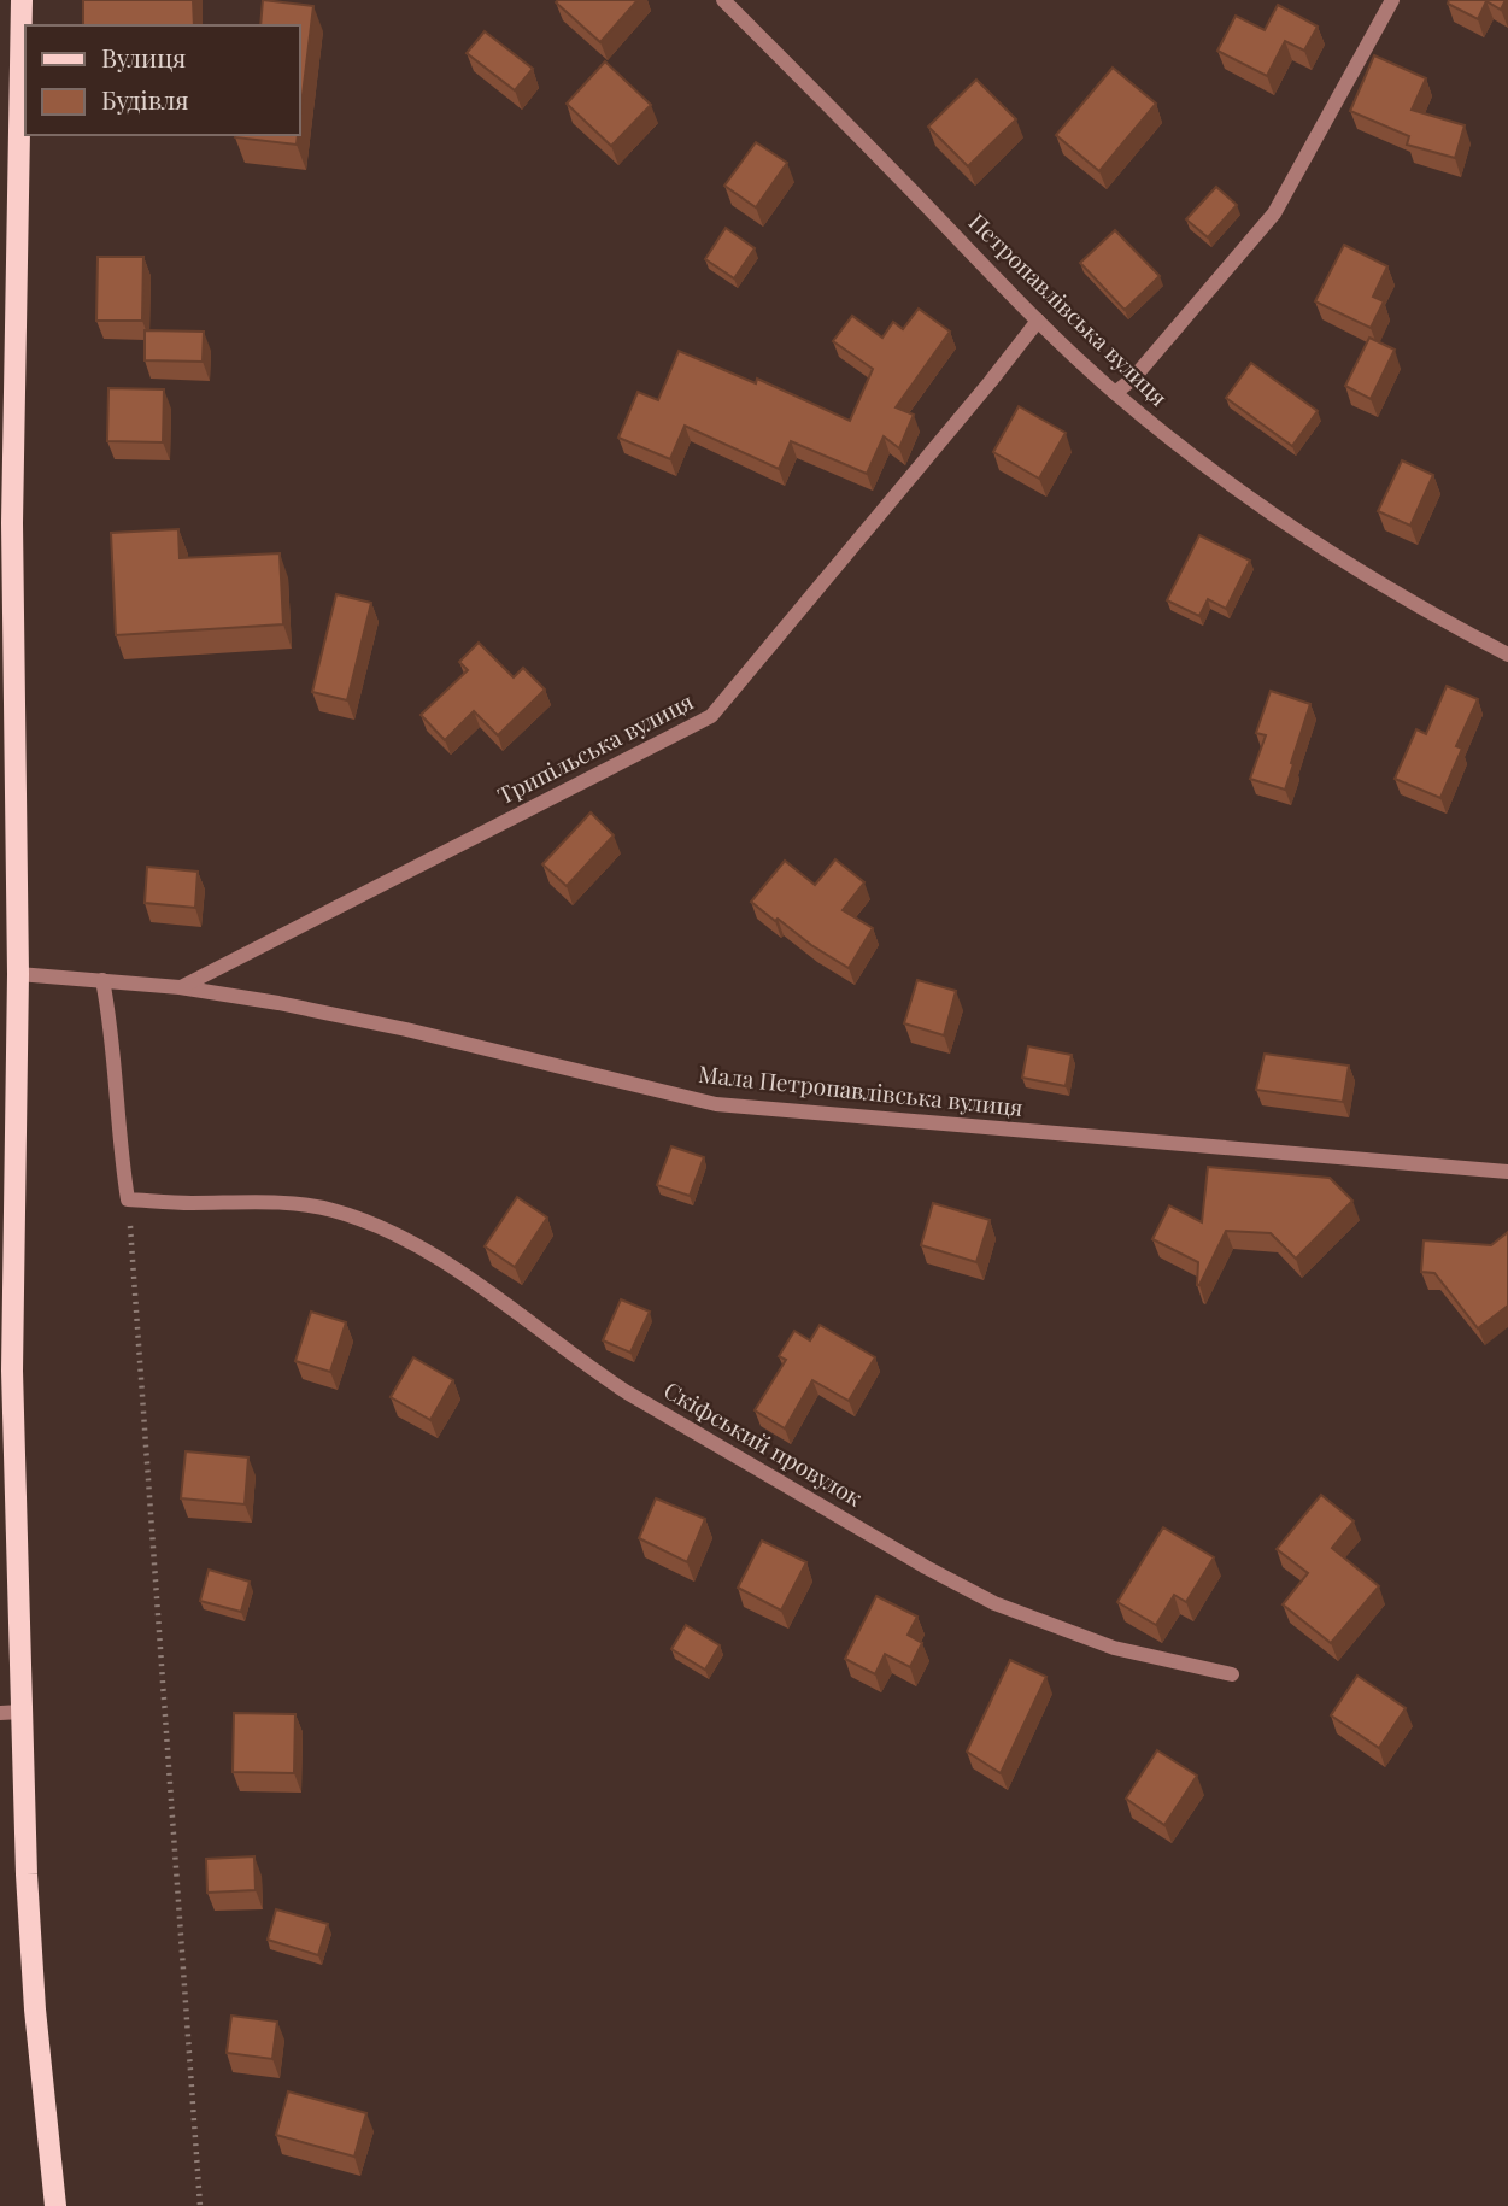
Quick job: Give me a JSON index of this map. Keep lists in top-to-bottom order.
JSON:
{
  "streets": {
    "street": [
      "Петропавлівська вулиця",
      "Трипільська вулиця",
      "Мала Петропавлівська вулиця",
      "Скіфський провулок"
    ]
  },
  "crossings": [
    ["Петропавлівська вулиця", "Трипільська вулиця"],
    ["Трипільська вулиця", "Мала Петропавлівська вулиця"]
  ],
  "legend": ["Вулиця", "Будівля"]
}
